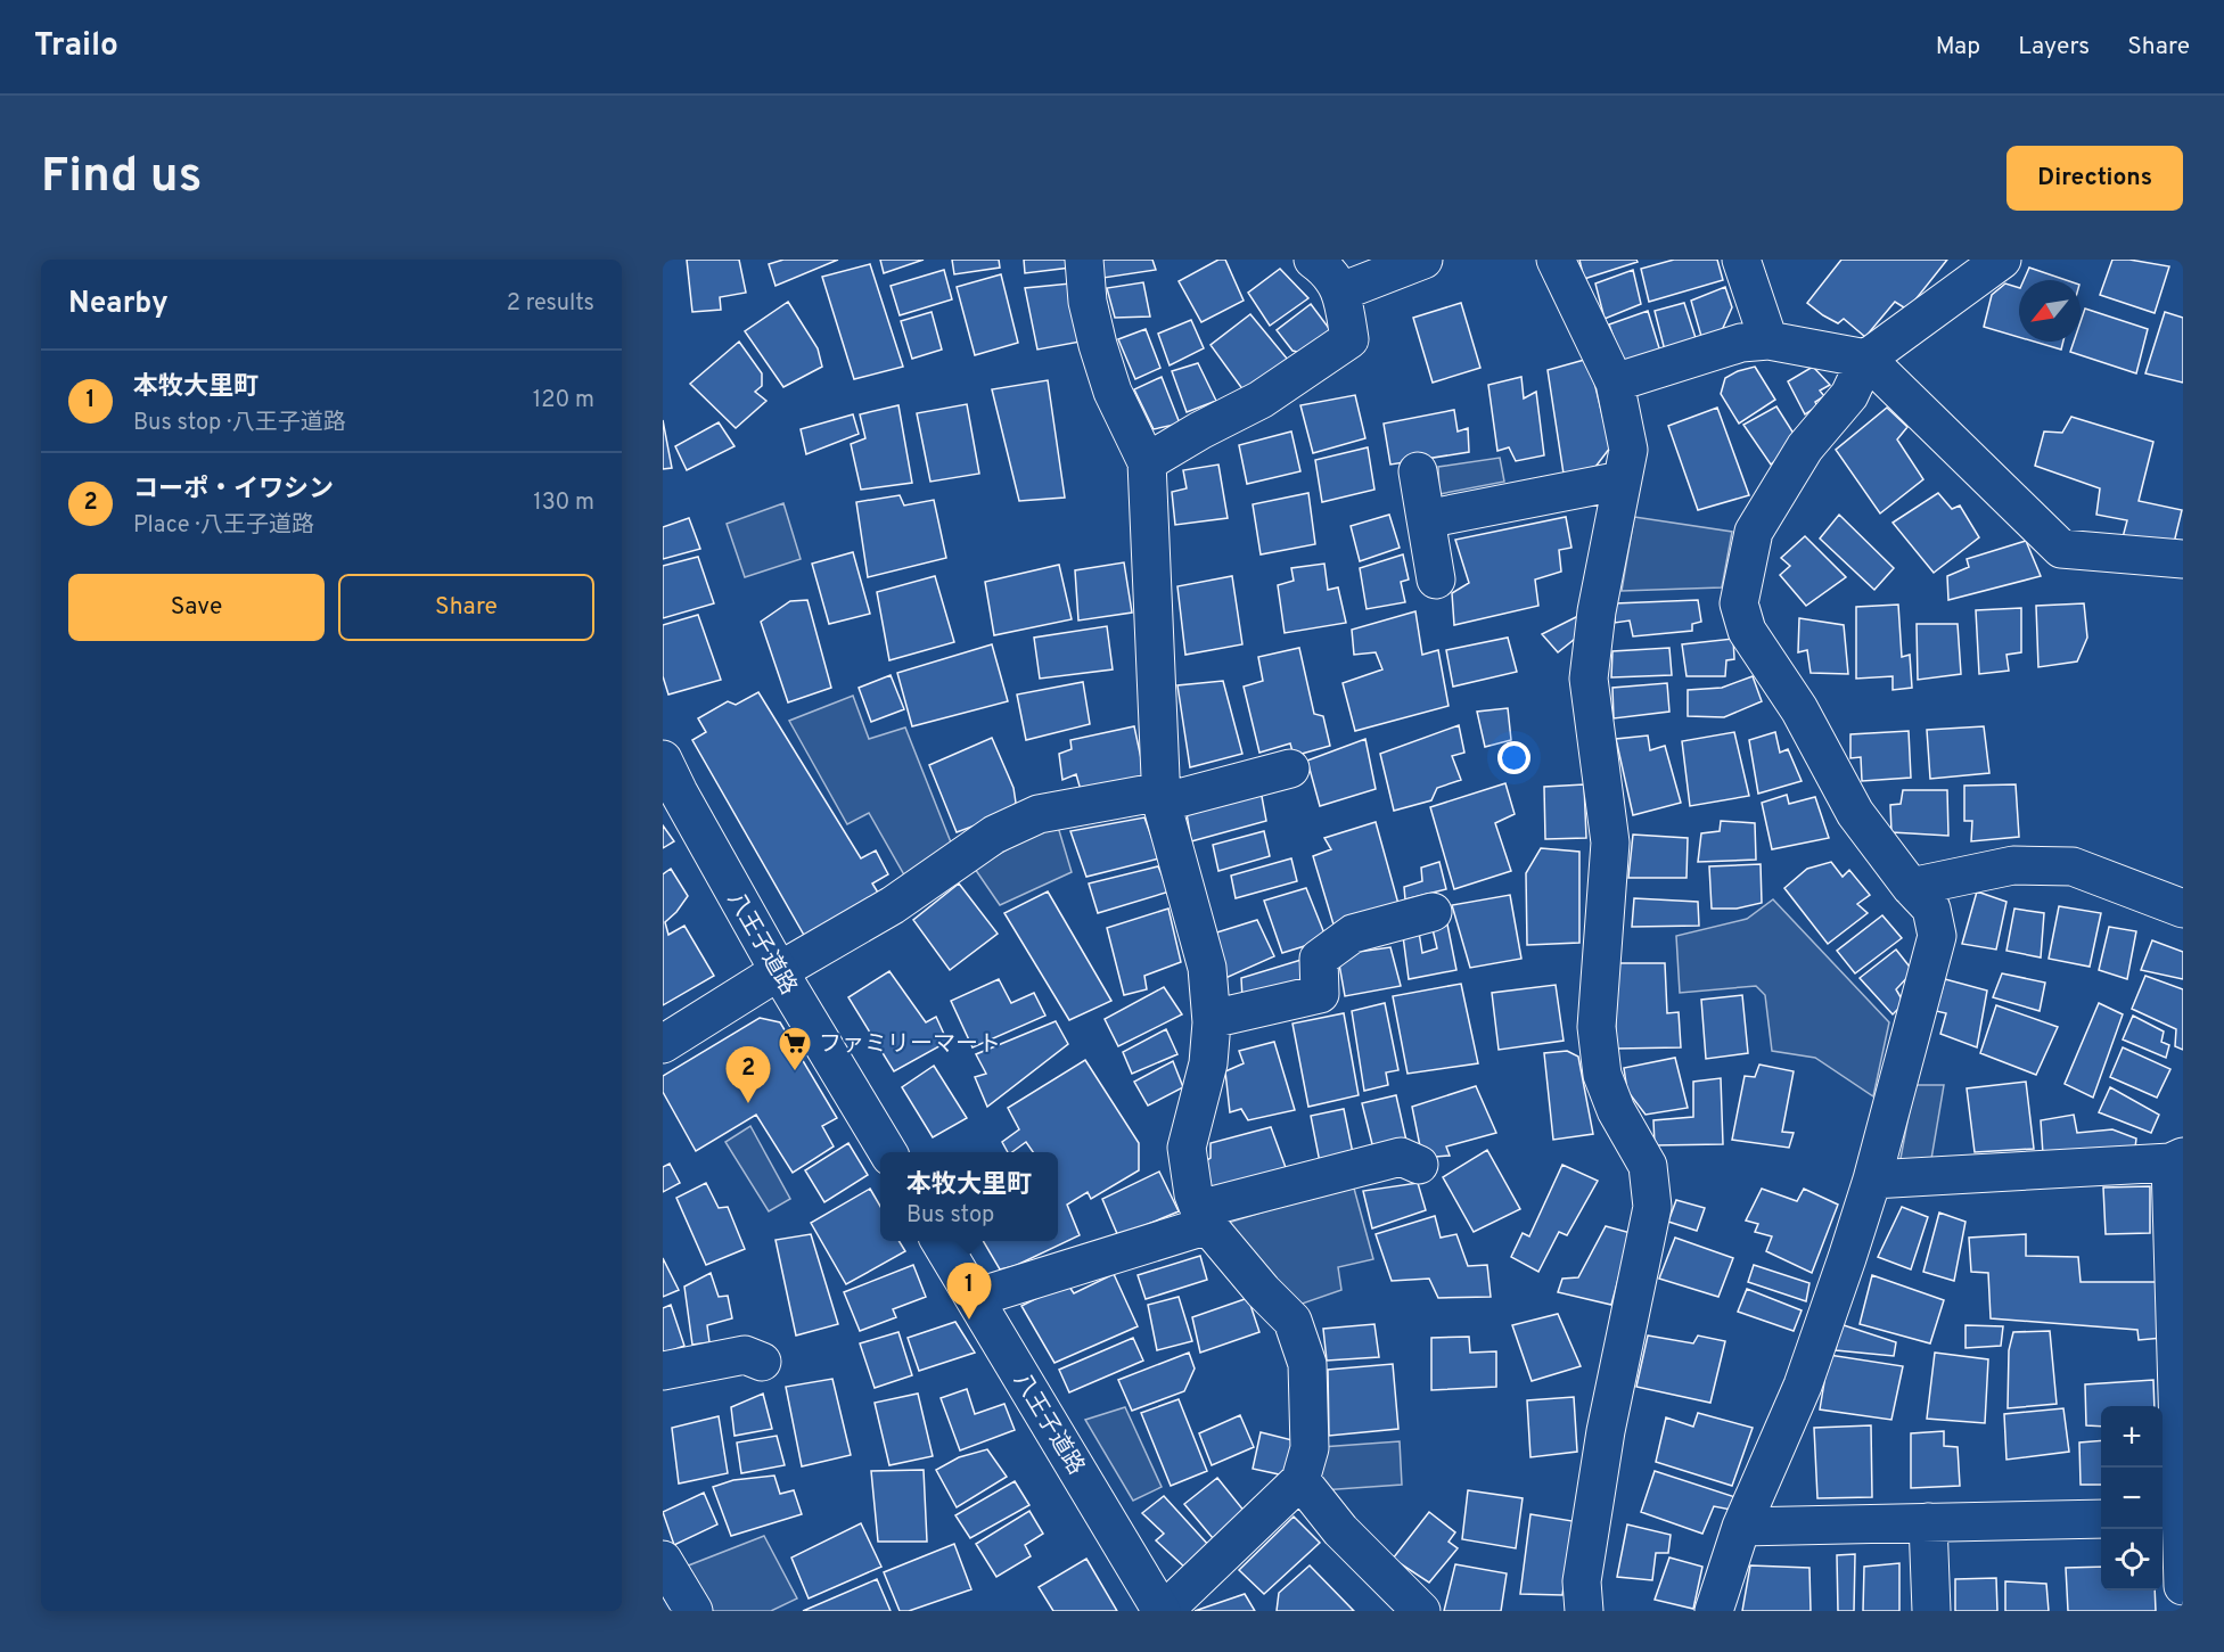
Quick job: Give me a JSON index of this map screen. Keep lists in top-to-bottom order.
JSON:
{
  "streets": {
    "street": ["八王子道路"]
  },
  "places": {
    "supermarket": ["ファミリーマート"]
  },
  "north": "bottom left",
  "page": {
    "header": "Trailo",
    "nav": ["Map", "Layers", "Share"],
    "buttons": [
      "Directions",
      ["Save", "Share"]
    ],
    "title": "Find us",
    "heading": ["Nearby", "2 results"],
    "list": [
      {
        "mark": "1",
        "name": "本牧大里町",
        "note": "Bus stop · 八王子道路",
        "value": "120 m"
      },
      {
        "mark": "2",
        "name": "コーポ・イワシン",
        "note": "Place · 八王子道路",
        "value": "130 m"
      }
    ],
    "pins": ["2", "1"],
    "popup": ["本牧大里町", "Bus stop"],
    "map_buttons": ["+", "−"]
  }
}
